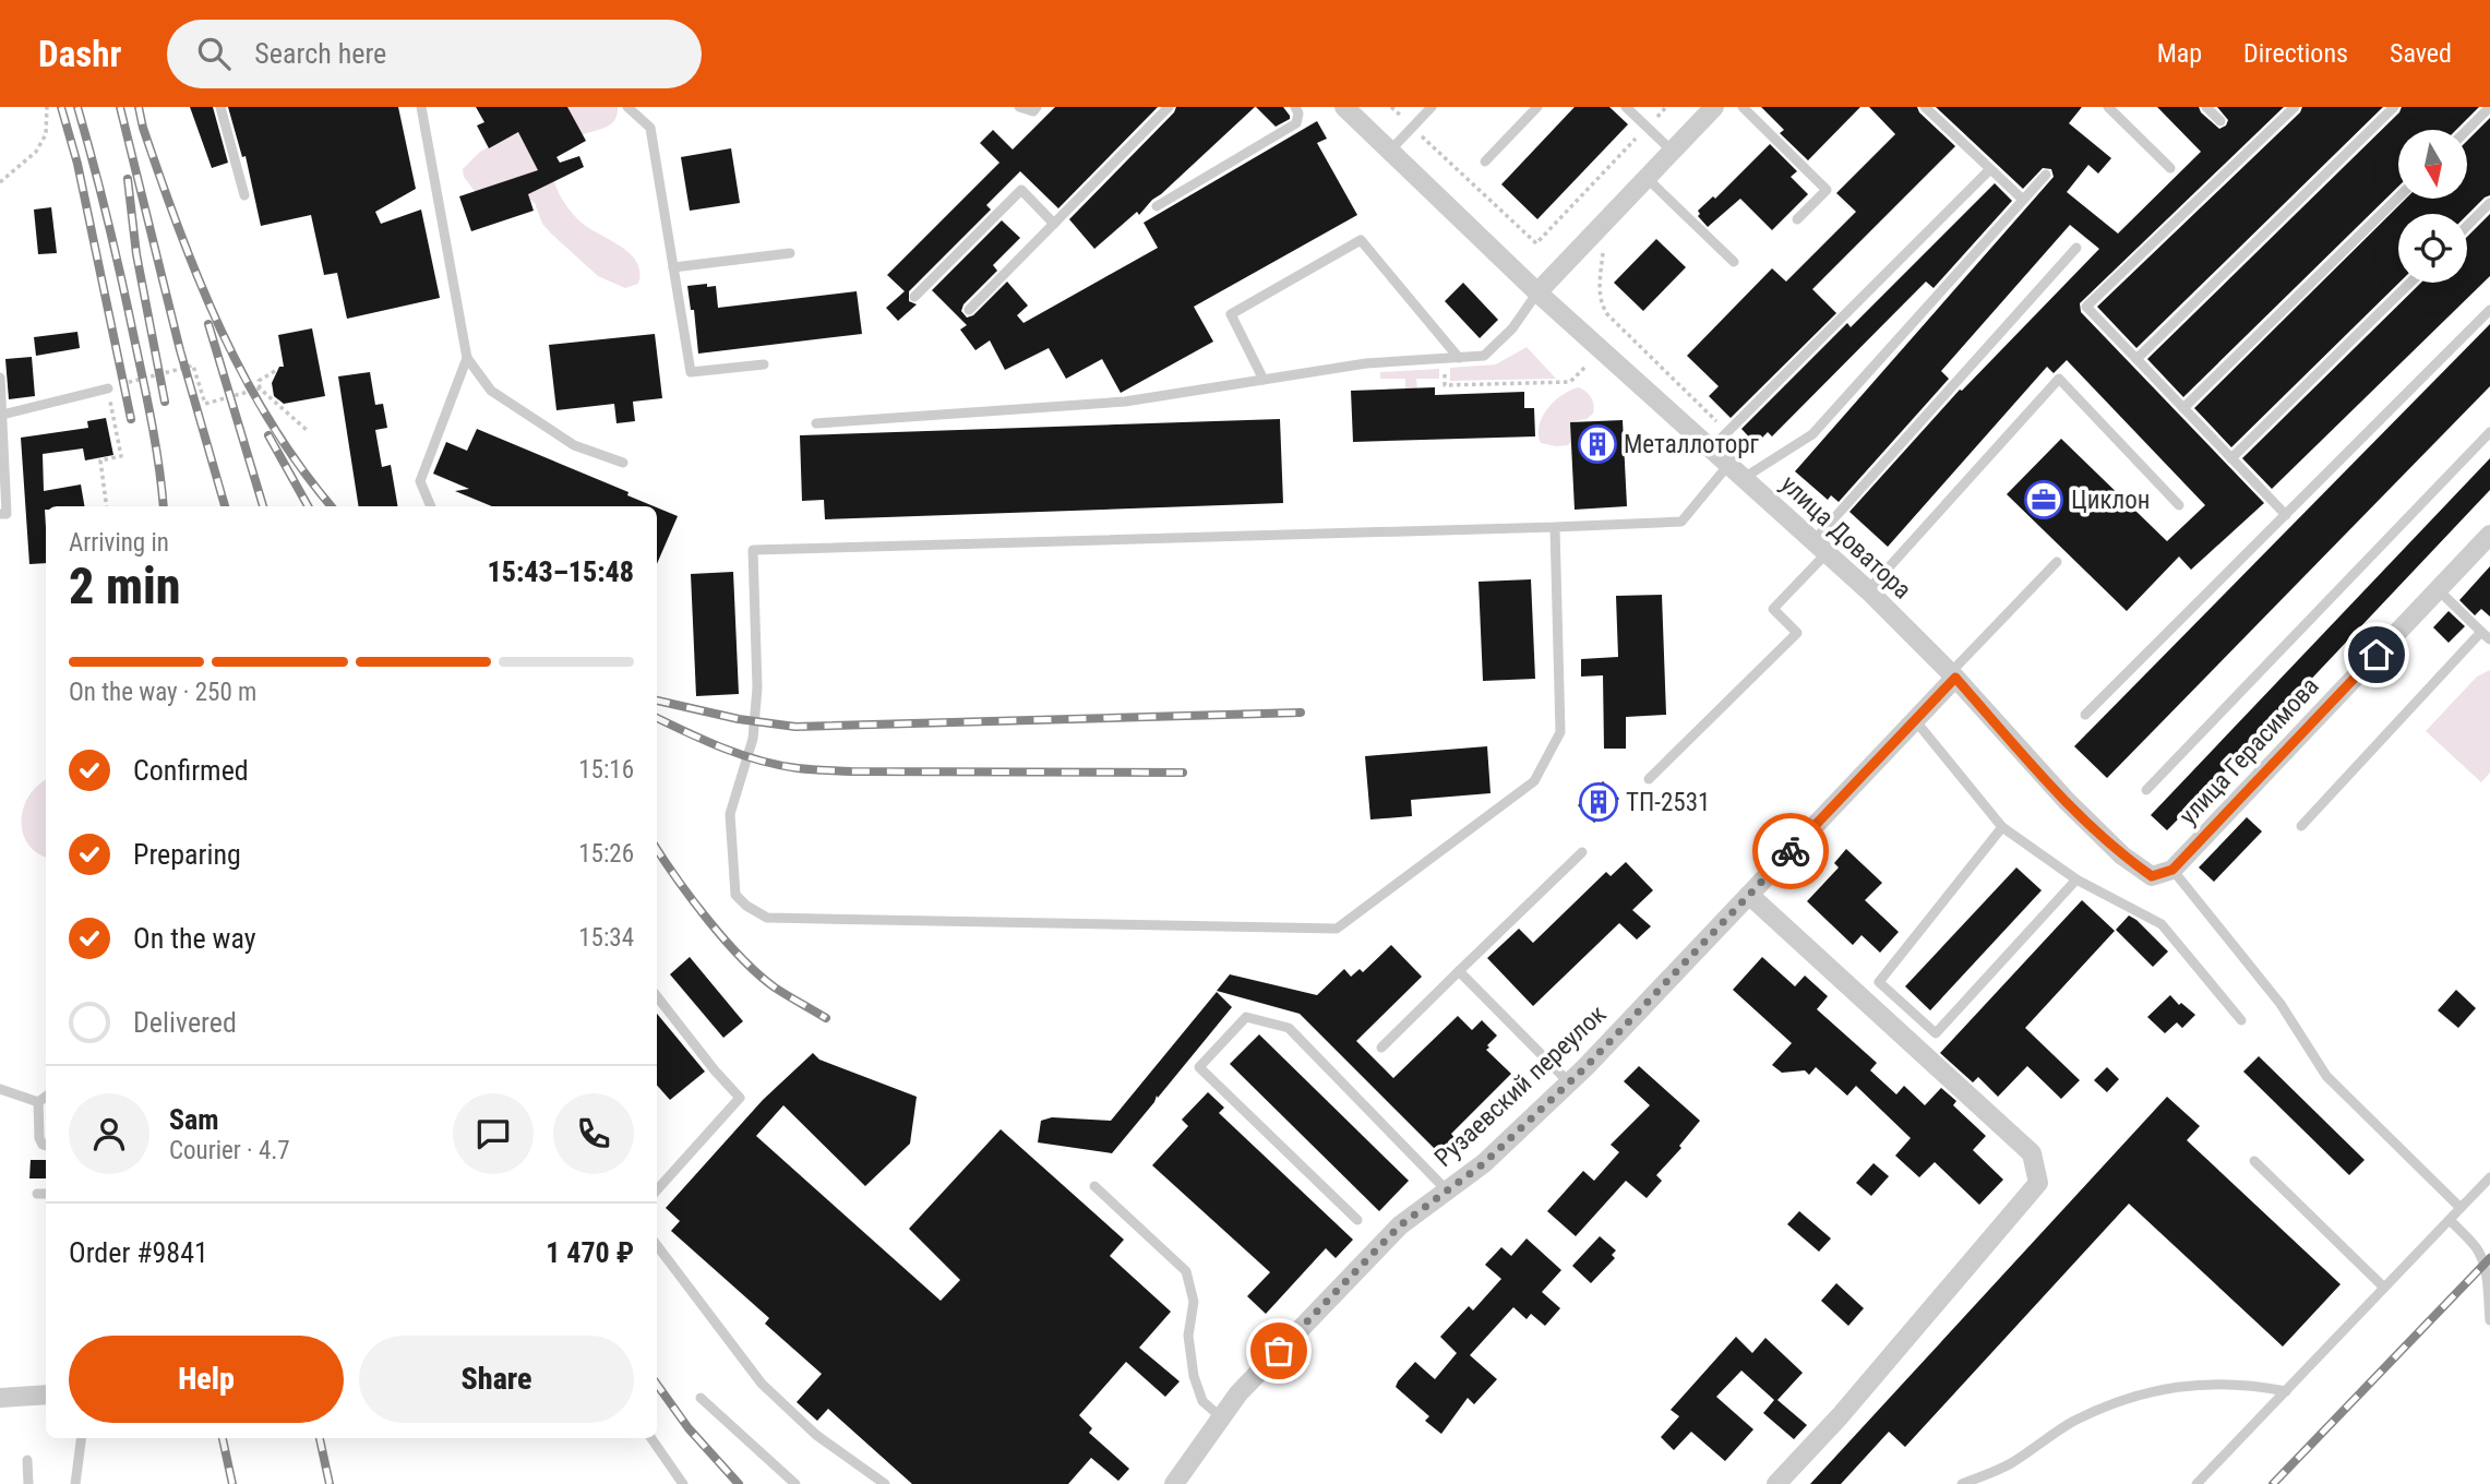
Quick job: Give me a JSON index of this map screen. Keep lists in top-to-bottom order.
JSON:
{
  "streets": {
    "street": ["улица Доватора", "улица Герасимова", "Рузаевский переулок"]
  },
  "crossings": [
    ["улица Доватора", "улица Герасимова"],
    ["улица Доватора", "Рузаевский переулок"]
  ],
  "places": {
    "building": ["Металлоторг", "ТП-2531"],
    "office": ["Циклон"]
  },
  "north": "bottom",
  "page": {
    "header": "Dashr",
    "search": "Search here",
    "nav": ["Map", "Directions", "Saved"],
    "heading": ["2 min", "Arriving in", "15:43–15:48"],
    "panel": [
      "Sam",
      "Courier · 4.7",
      "Order #9841",
      "1 470 ₽"
    ],
    "bar": "On the way · 250 m",
    "list": [
      ["Confirmed", "15:16"],
      ["Preparing", "15:26"],
      ["On the way", "15:34"],
      "Delivered"
    ],
    "buttons": ["Help", "Share"]
  }
}
